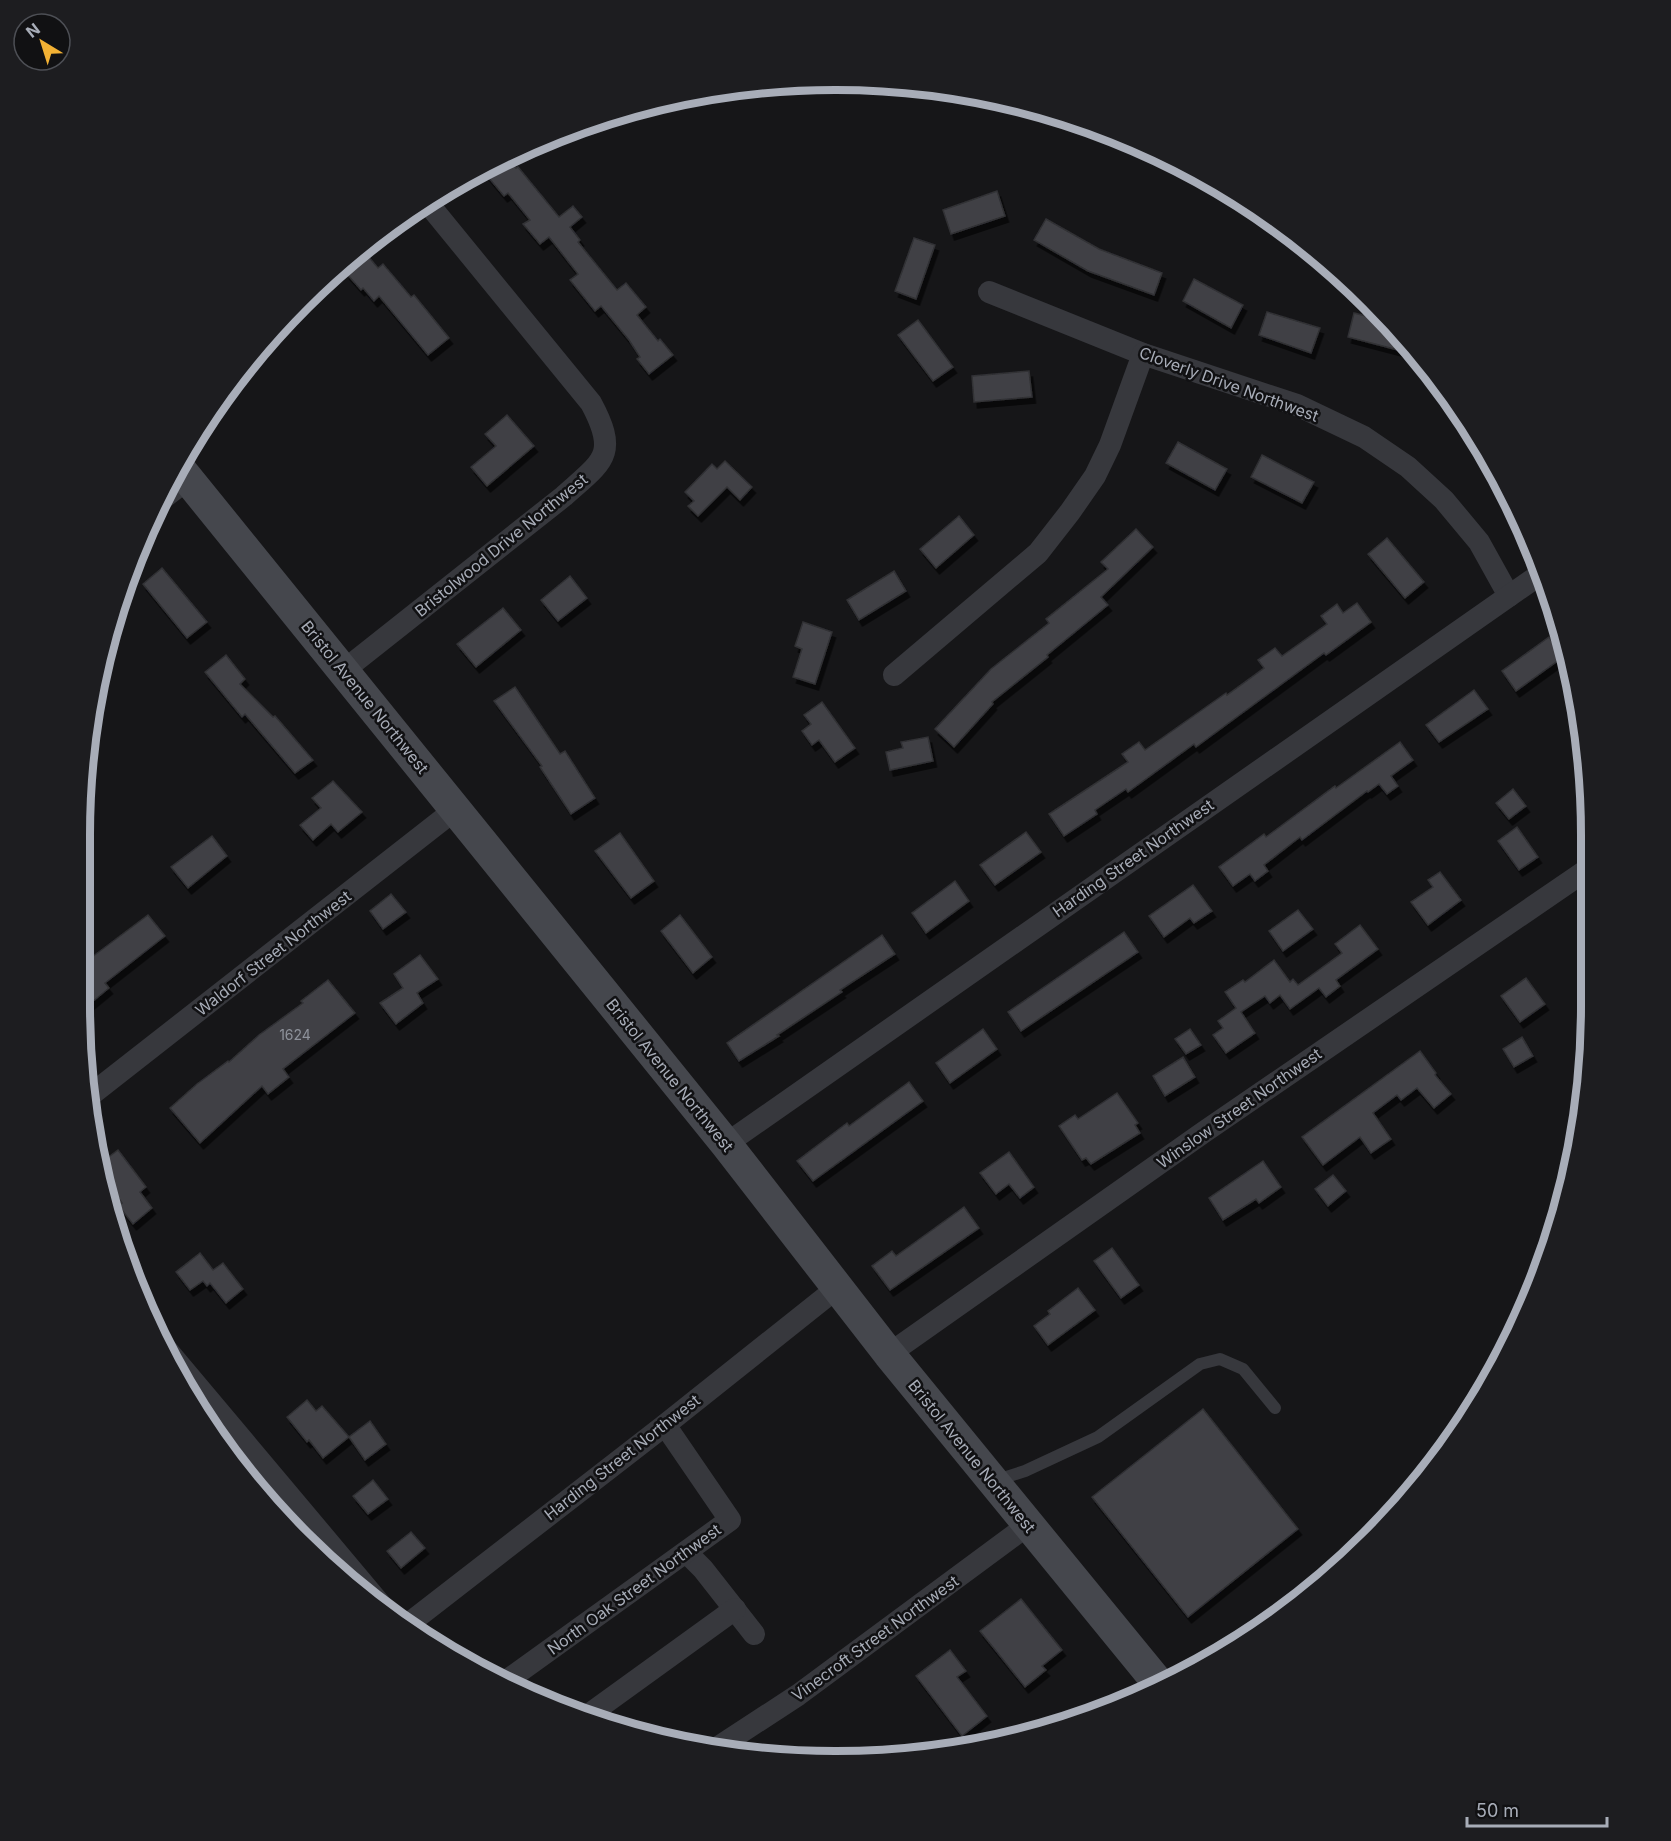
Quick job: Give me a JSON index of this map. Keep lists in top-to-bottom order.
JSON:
{
  "streets": {
    "street": [
      "Cloverly Drive Northwest",
      "Bristolwood Drive Northwest",
      "Bristol Avenue Northwest",
      "Harding Street Northwest",
      "Waldorf Street Northwest",
      "Winslow Street Northwest",
      "North Oak Street Northwest",
      "Vinecroft Street Northwest"
    ]
  },
  "crossings": [
    ["Cloverly Drive Northwest", "Harding Street Northwest"],
    ["Bristolwood Drive Northwest", "Bristol Avenue Northwest"],
    ["Bristol Avenue Northwest", "Harding Street Northwest"],
    ["Bristol Avenue Northwest", "Waldorf Street Northwest"],
    ["Bristol Avenue Northwest", "Winslow Street Northwest"],
    ["Bristol Avenue Northwest", "Vinecroft Street Northwest"],
    ["Harding Street Northwest", "North Oak Street Northwest"]
  ],
  "house_numbers": ["1624"],
  "scale_bar": "50 m",
  "north": "top left"
}
